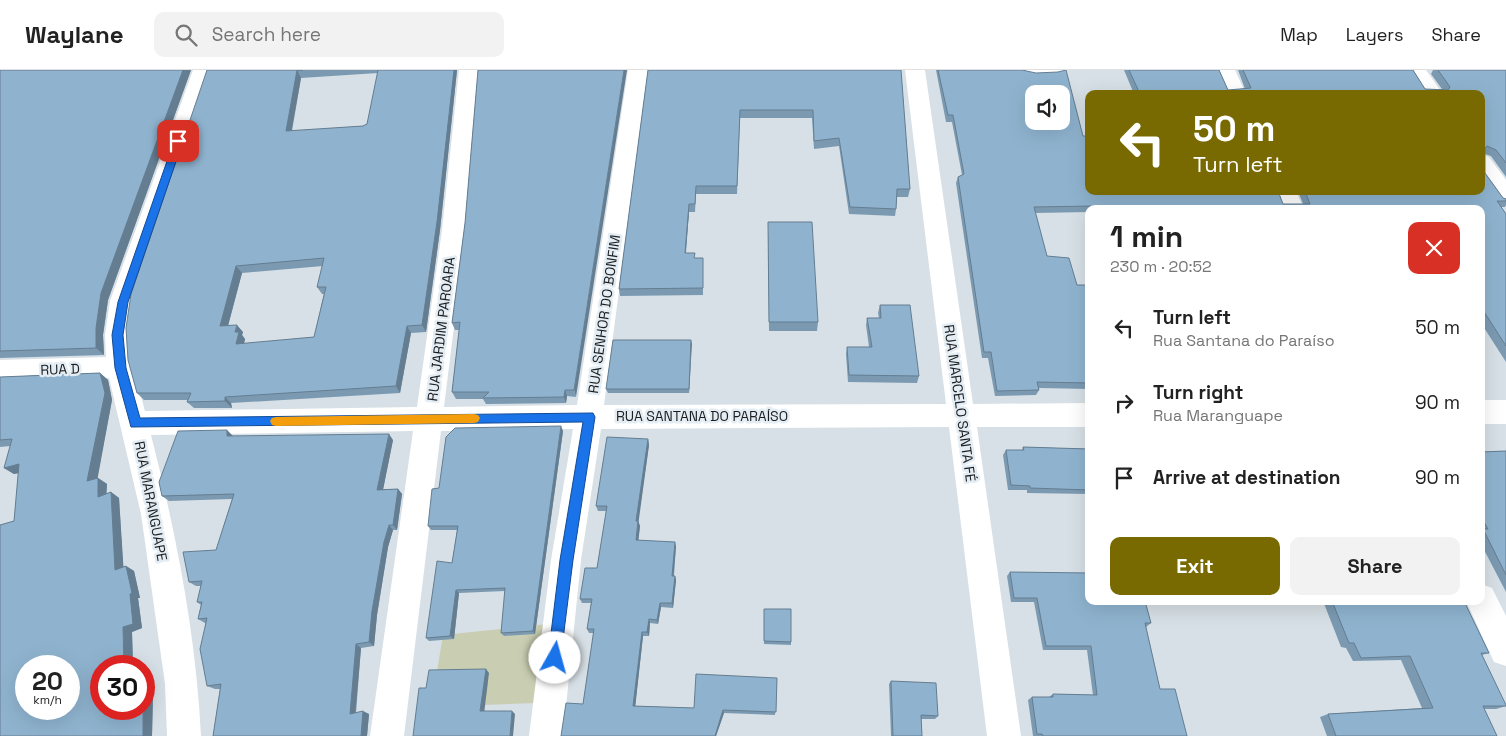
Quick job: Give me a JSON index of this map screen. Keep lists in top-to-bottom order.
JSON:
{
  "streets": {
    "street": [
      "RUA SENHOR DO BONFIM",
      "RUA JARDIM PAROARA",
      "RUA D",
      "RUA MARCELO SANTA FÉ",
      "RUA SANTANA DO PARAÍSO",
      "RUA MARANGUAPE"
    ]
  },
  "crossings": [
    ["RUA SENHOR DO BONFIM", "RUA SANTANA DO PARAÍSO"],
    ["RUA JARDIM PAROARA", "RUA SANTANA DO PARAÍSO"],
    ["RUA D", "RUA MARANGUAPE"],
    ["RUA MARCELO SANTA FÉ", "RUA SANTANA DO PARAÍSO"],
    ["RUA SANTANA DO PARAÍSO", "RUA MARANGUAPE"]
  ],
  "page": {
    "header": "Waylane",
    "search": "Search here",
    "nav": ["Map", "Layers", "Share"],
    "turn": ["50 m", "Turn left"],
    "heading": ["1 min", "230 m · 20:52"],
    "list": [
      {
        "name": "Turn left",
        "note": "Rua Santana do Paraíso",
        "value": "50 m"
      },
      {
        "name": "Turn right",
        "note": "Rua Maranguape",
        "value": "90 m"
      },
      {
        "name": "Arrive at destination",
        "value": "90 m"
      }
    ],
    "buttons": ["Exit", "Share"],
    "speed": "20 km/h",
    "limit": "30"
  }
}
